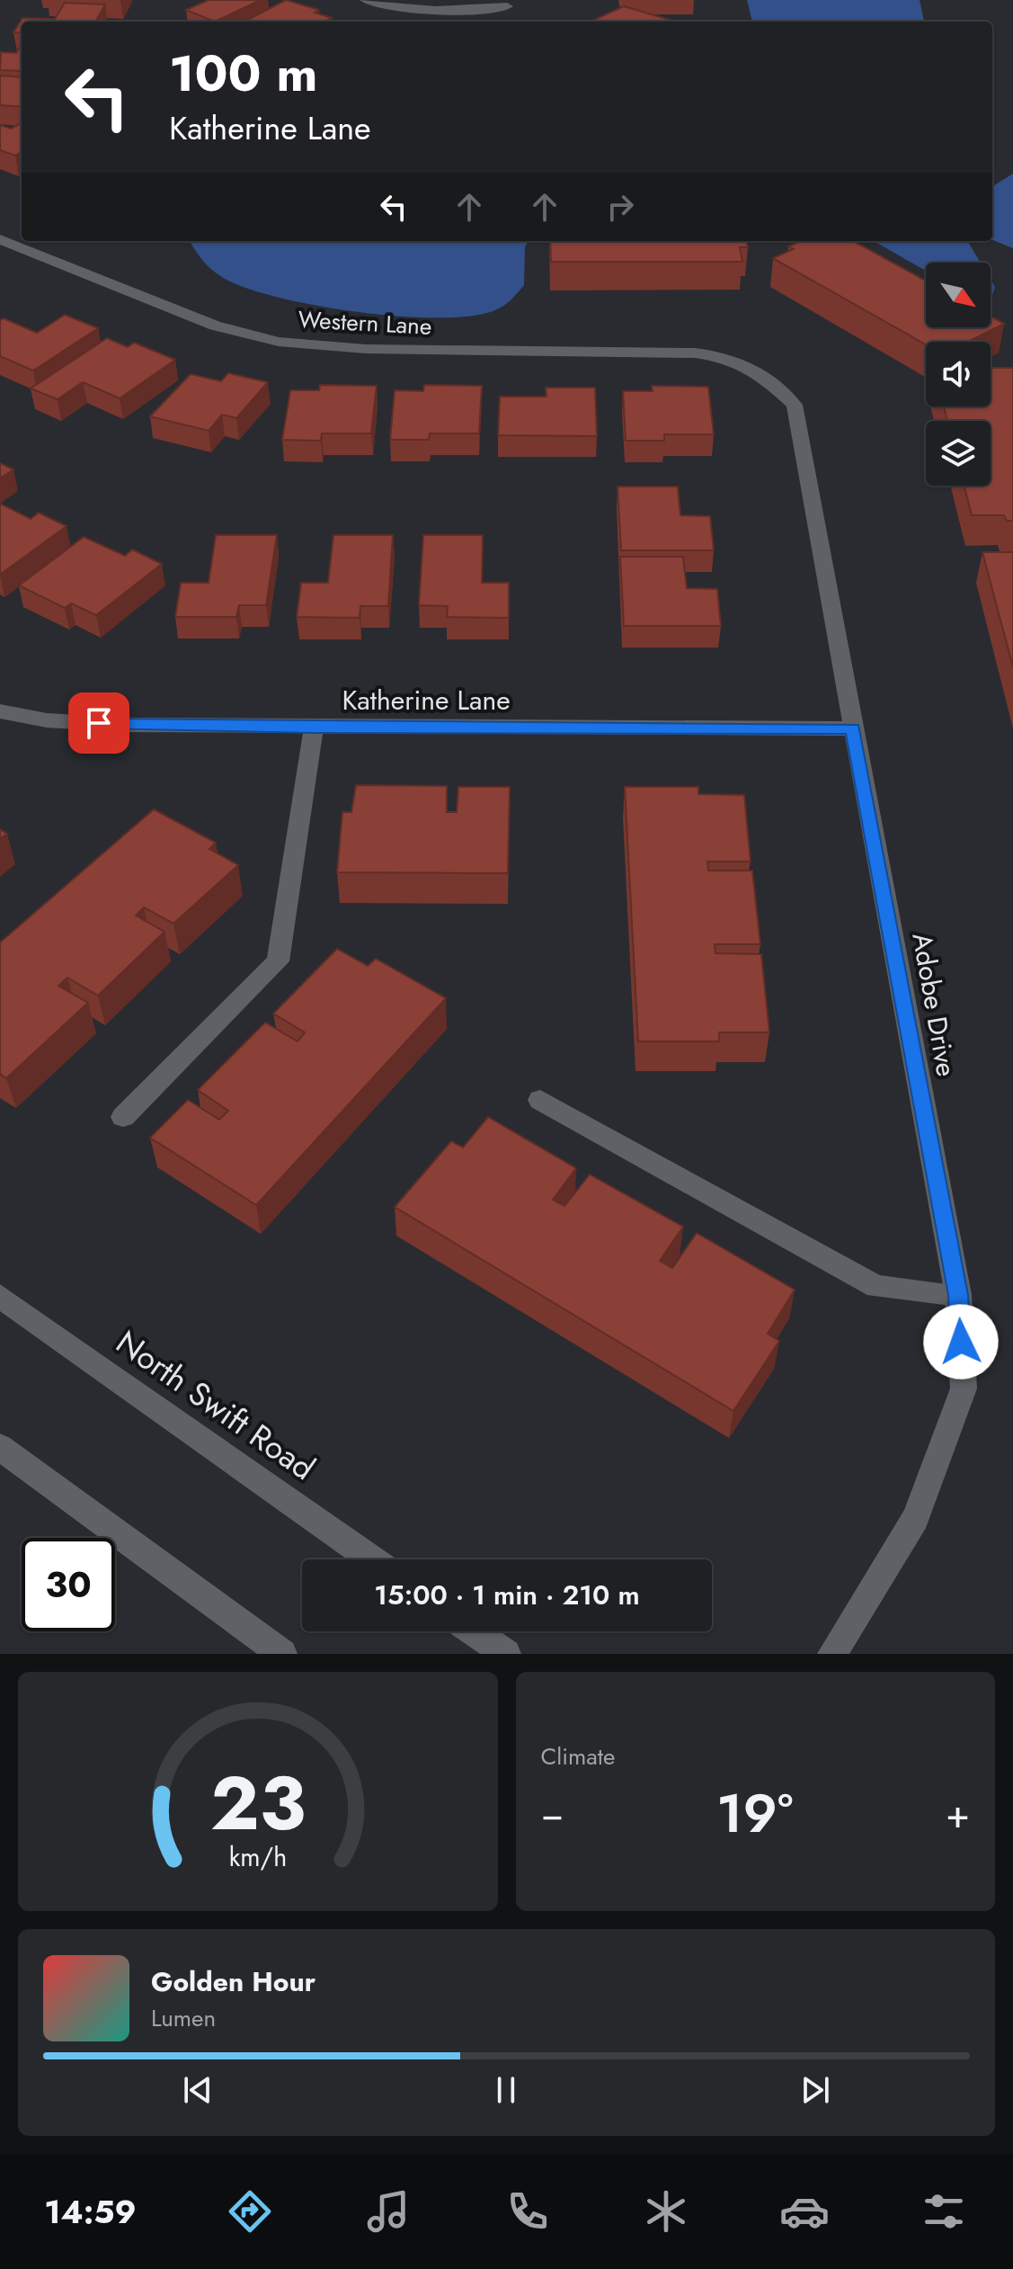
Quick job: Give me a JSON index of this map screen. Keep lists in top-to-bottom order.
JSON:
{
  "streets": {
    "street": [
      "Western Lane",
      "Katherine Lane",
      "Adobe Drive",
      "North Swift Road"
    ]
  },
  "crossings": [
    ["Western Lane", "Adobe Drive"],
    ["Katherine Lane", "Adobe Drive"]
  ],
  "north": "bottom right",
  "page": {
    "turn": ["100 m", "Katherine Lane"],
    "limit": "30",
    "trip": "15:00 · 1 min · 210 m",
    "tile": "Climate",
    "heat": ["−", "19°", "+"],
    "song": ["Golden Hour", "Lumen"],
    "tabs": "14:59",
    "gauge": ["23", "km/h"]
  }
}
